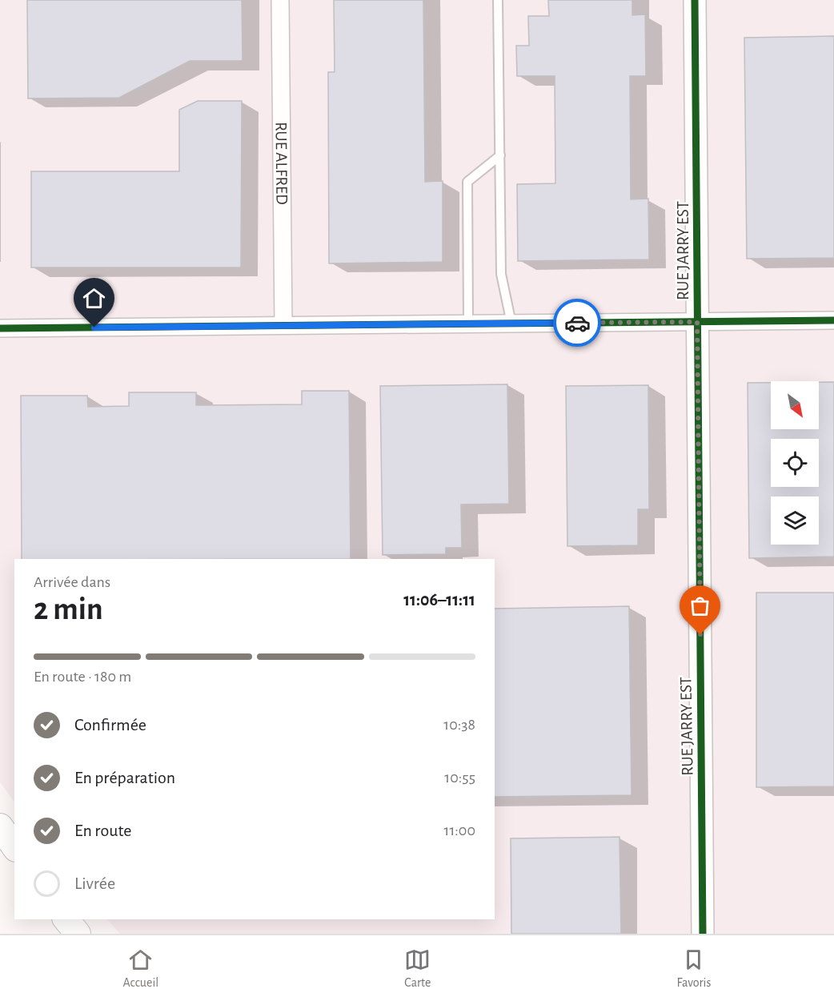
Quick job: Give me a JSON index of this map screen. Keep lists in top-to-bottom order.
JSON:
{
  "streets": {
    "street": ["RUE ALFRED", "RUE JARRY EST"]
  },
  "north": "bottom right",
  "page": {
    "heading": ["2 min", "Arrivée dans", "11:06–11:11"],
    "bar": "En route · 180 m",
    "list": [
      ["Confirmée", "10:38"],
      ["En préparation", "10:55"],
      ["En route", "11:00"],
      "Livrée"
    ],
    "tabs": ["Accueil", "Carte", "Favoris"]
  }
}
